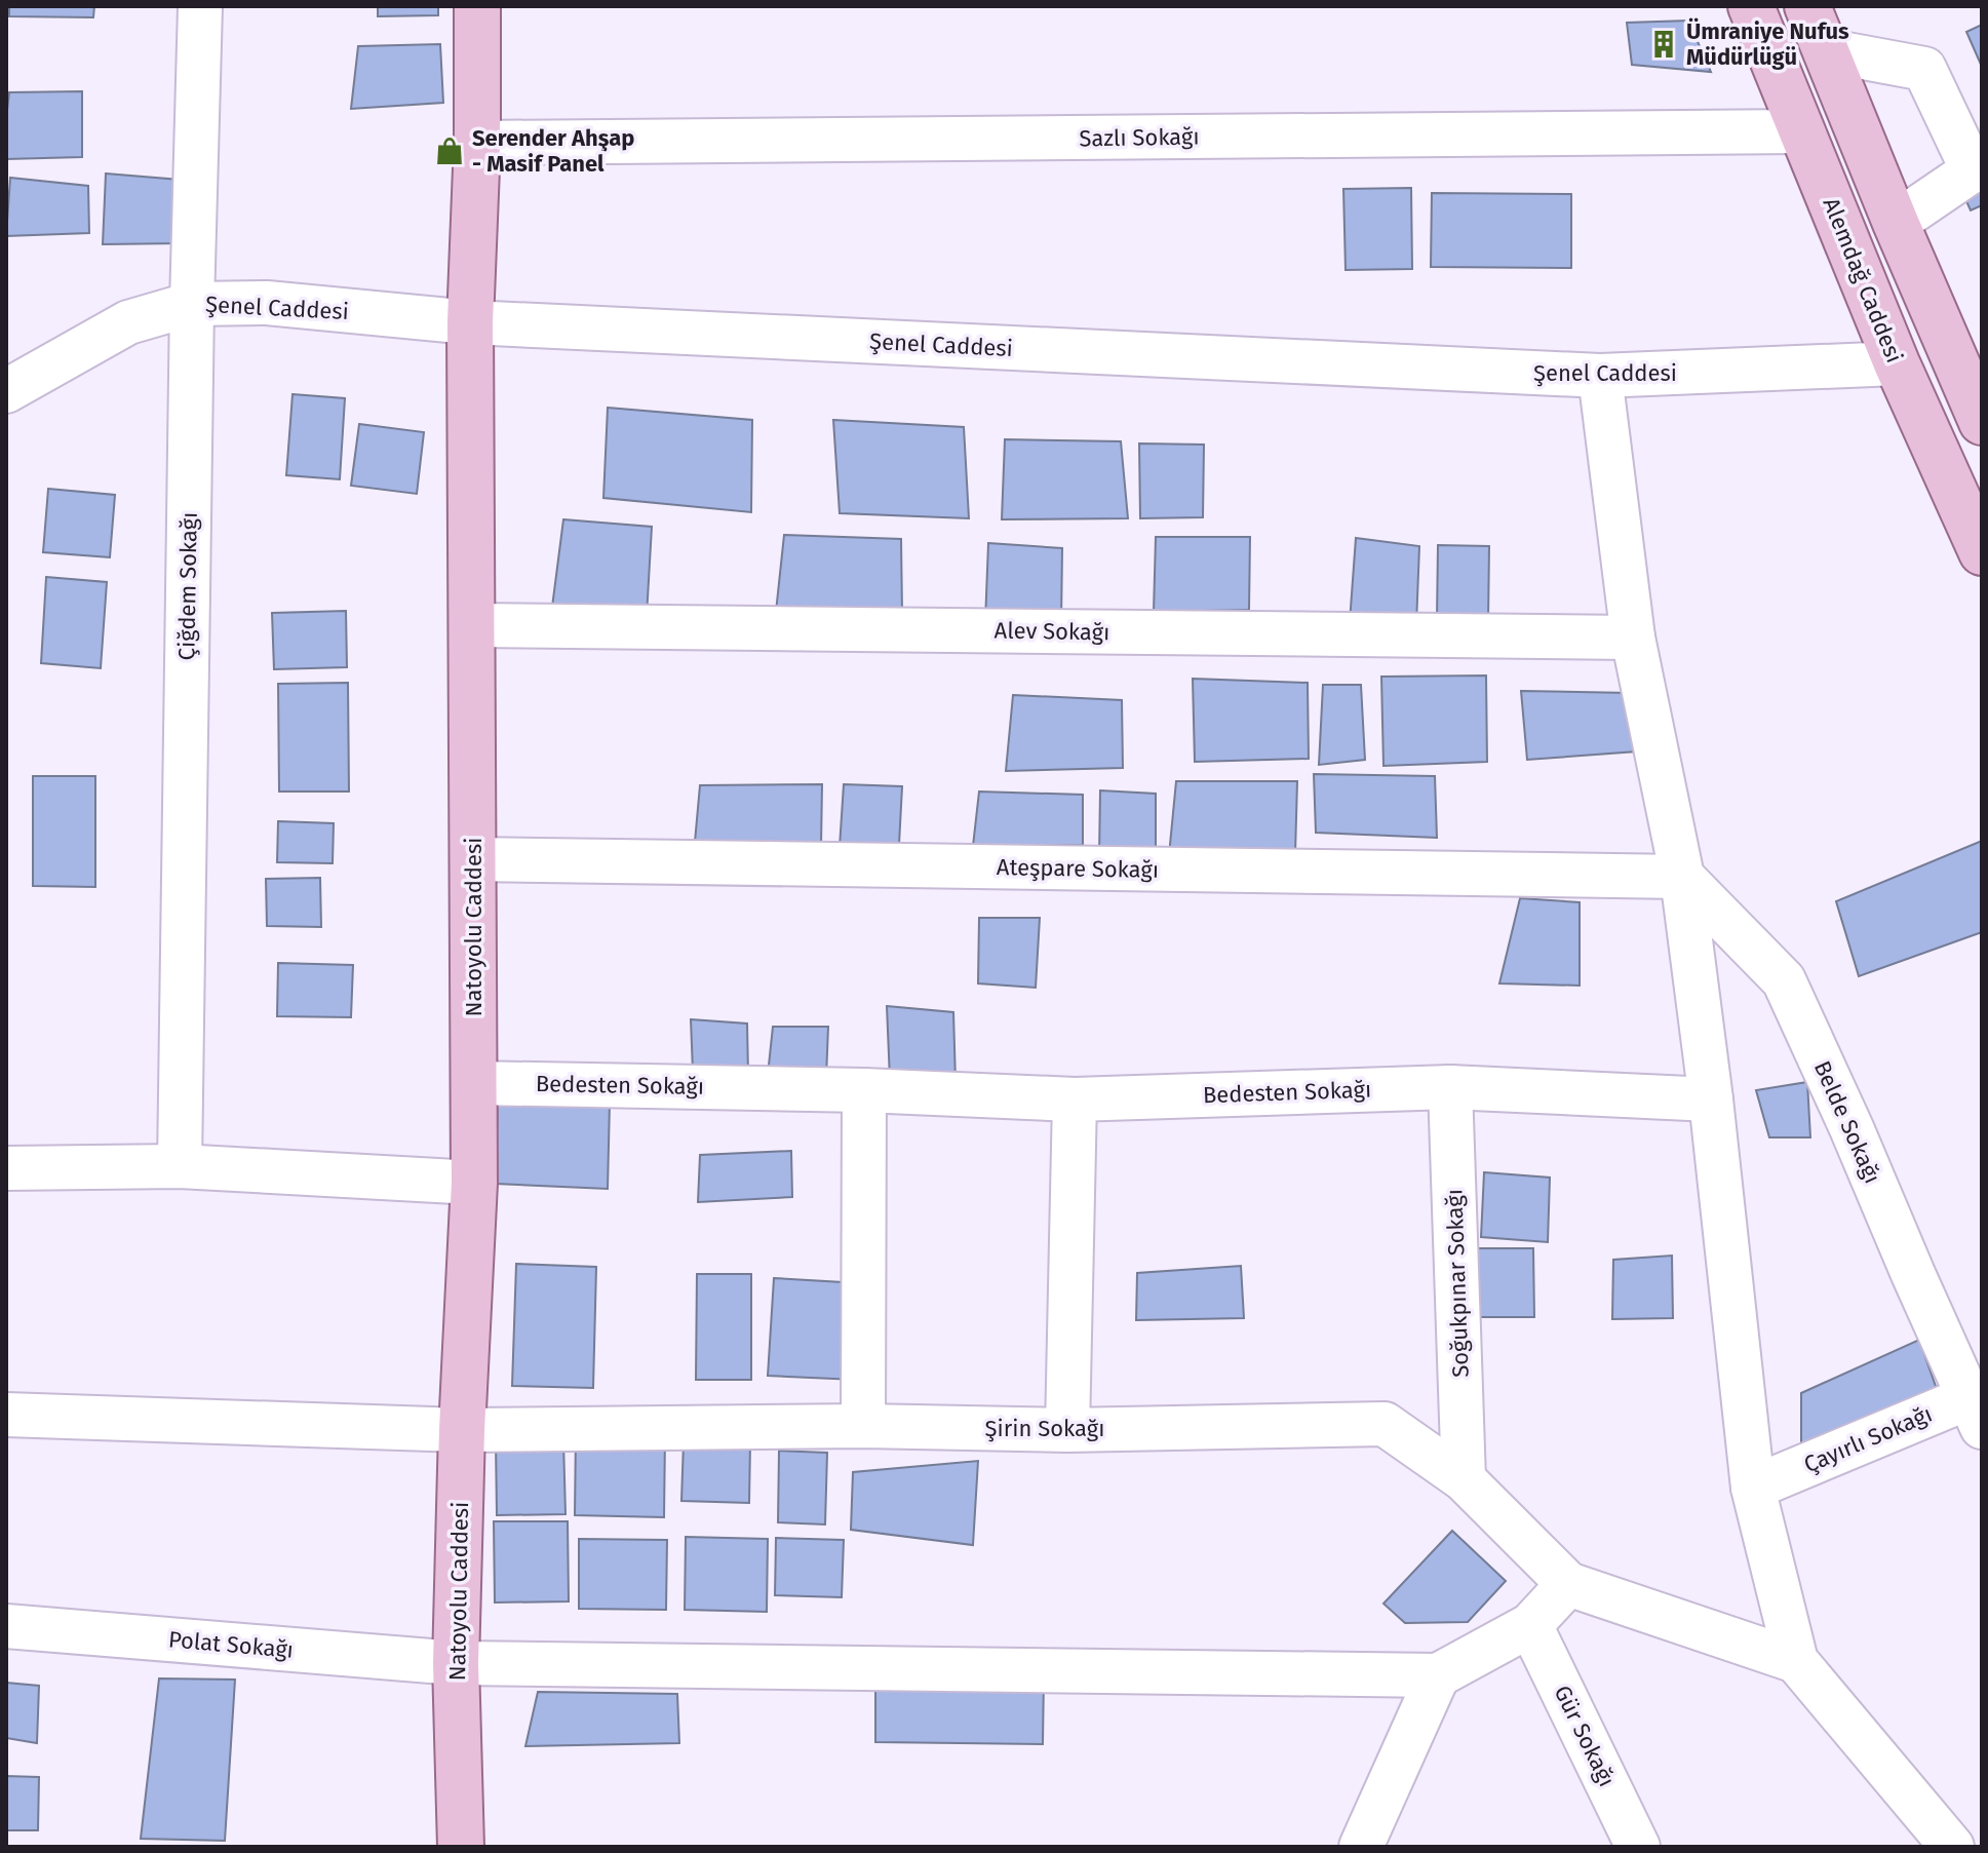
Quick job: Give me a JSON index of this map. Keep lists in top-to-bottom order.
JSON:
{
  "streets": {
    "main road": ["Alemdağ Caddesi", "Natoyolu Caddesi"],
    "street": [
      "Sazlı Sokağı",
      "Şenel Caddesi",
      "Çiğdem Sokağı",
      "Alev Sokağı",
      "Ateşpare Sokağı",
      "Bedesten Sokağı",
      "Belde Sokağı",
      "Soğukpınar Sokağı",
      "Şirin Sokağı",
      "Çayırlı Sokağı",
      "Polat Sokağı",
      "Gür Sokağı"
    ]
  },
  "crossings": [
    ["Sazlı Sokağı", "Alemdağ Caddesi"],
    ["Sazlı Sokağı", "Natoyolu Caddesi"],
    ["Alemdağ Caddesi", "Şenel Caddesi"],
    ["Şenel Caddesi", "Çiğdem Sokağı"],
    ["Şenel Caddesi", "Natoyolu Caddesi"],
    ["Alev Sokağı", "Natoyolu Caddesi"],
    ["Ateşpare Sokağı", "Natoyolu Caddesi"],
    ["Ateşpare Sokağı", "Belde Sokağı"],
    ["Natoyolu Caddesi", "Bedesten Sokağı"],
    ["Natoyolu Caddesi", "Şirin Sokağı"],
    ["Natoyolu Caddesi", "Polat Sokağı"],
    ["Bedesten Sokağı", "Soğukpınar Sokağı"],
    ["Belde Sokağı", "Çayırlı Sokağı"],
    ["Soğukpınar Sokağı", "Şirin Sokağı"]
  ],
  "places": {
    "building": ["Ümraniye Nufus Müdürlügü"],
    "shop": ["Serender Ahşap - Masif Panel"]
  }
}
